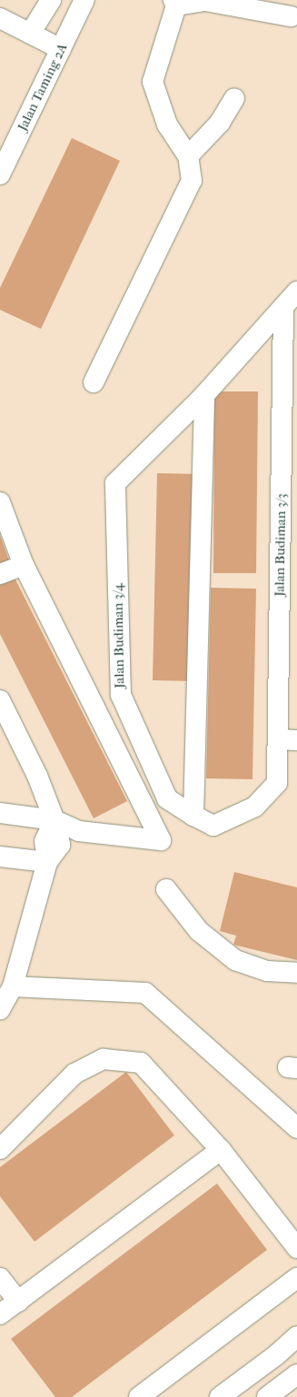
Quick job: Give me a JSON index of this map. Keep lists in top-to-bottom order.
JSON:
{
  "streets": {
    "street": ["Jalan Taming 2A", "Jalan Budiman 3/3", "Jalan Budiman 3/4"]
  },
  "crossings": [
    ["Jalan Budiman 3/3", "Jalan Budiman 3/4"]
  ]
}
